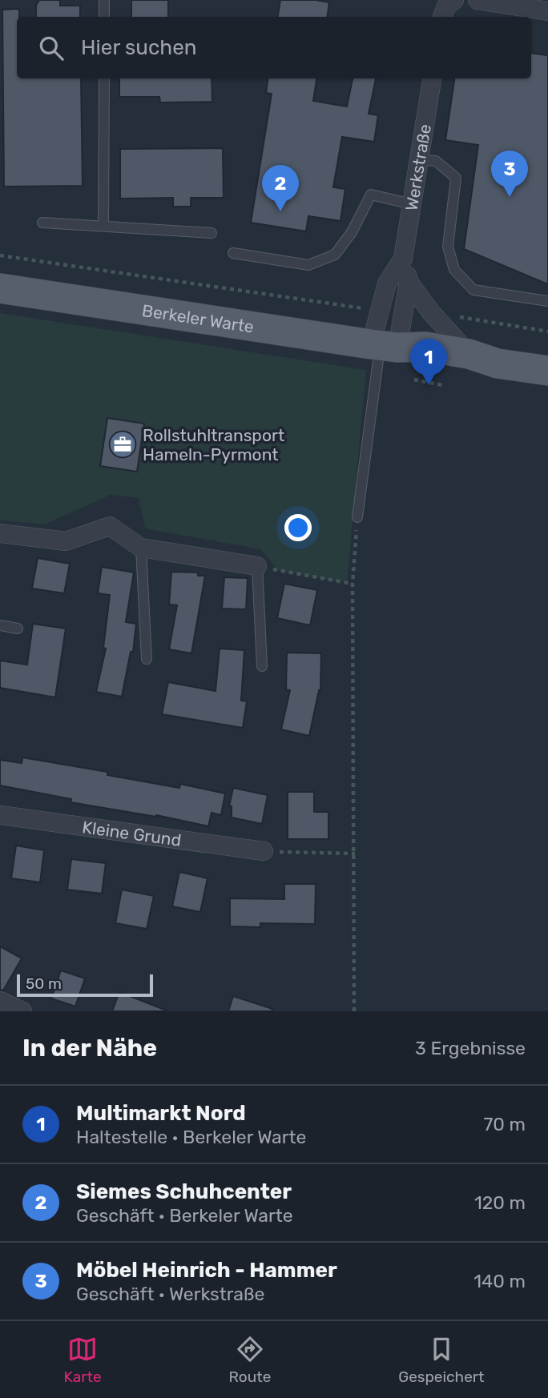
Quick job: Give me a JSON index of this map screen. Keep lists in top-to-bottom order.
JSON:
{
  "streets": {
    "main road": ["Berkeler Warte"],
    "street": ["Werkstraße", "Kleine Grund"]
  },
  "crossings": [
    ["Werkstraße", "Berkeler Warte"]
  ],
  "places": {
    "office": ["Rollstuhltransport Hameln-Pyrmont"]
  },
  "scale_bar": "50 m",
  "page": {
    "search": "Hier suchen",
    "pins": ["3", "2", "1"],
    "scale": "50 m",
    "heading": ["In der Nähe", "3 Ergebnisse"],
    "list": [
      {
        "mark": "1",
        "name": "Multimarkt Nord",
        "note": "Haltestelle · Berkeler Warte",
        "value": "70 m"
      },
      {
        "mark": "2",
        "name": "Siemes Schuhcenter",
        "note": "Geschäft · Berkeler Warte",
        "value": "120 m"
      },
      {
        "mark": "3",
        "name": "Möbel Heinrich - Hammer",
        "note": "Geschäft · Werkstraße",
        "value": "140 m"
      }
    ],
    "nav": ["Karte", "Route", "Gespeichert"]
  }
}
